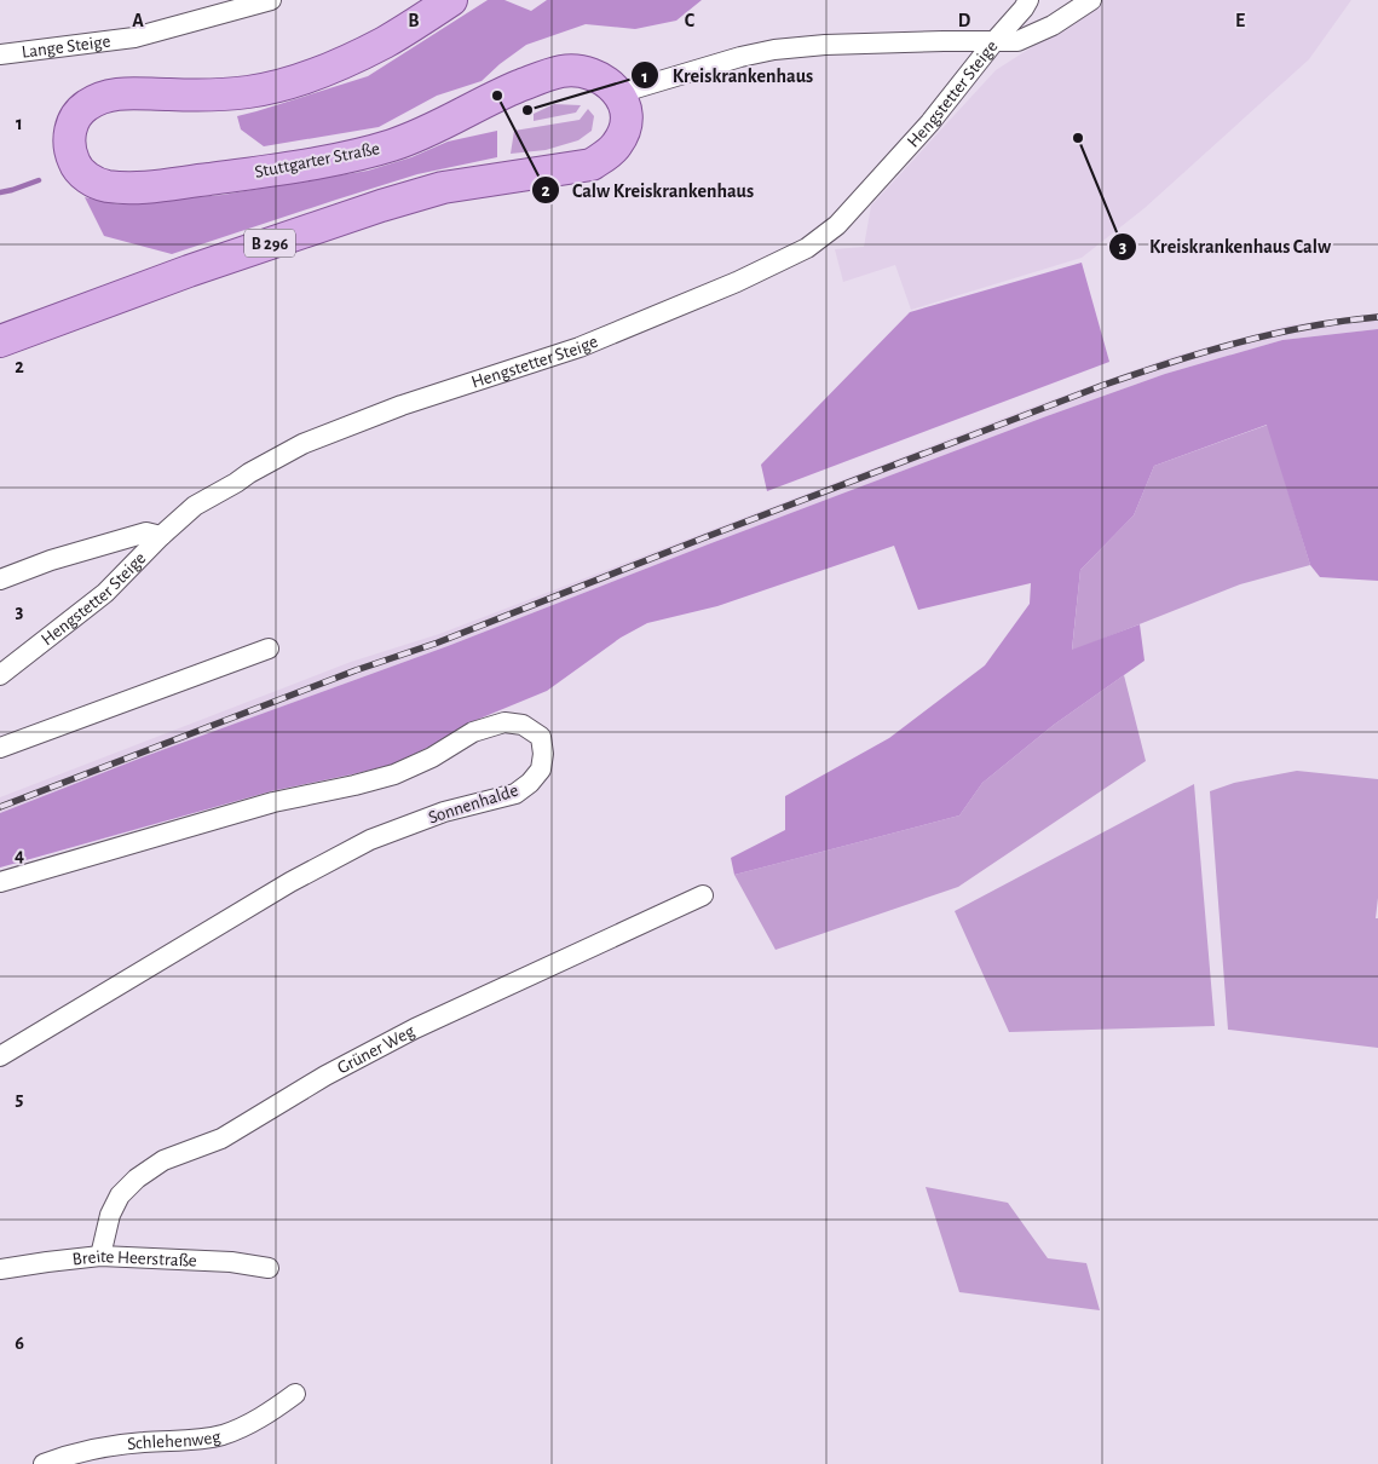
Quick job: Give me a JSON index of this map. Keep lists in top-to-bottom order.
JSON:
{
  "streets": {
    "main road": ["Stuttgarter Straße", "B 296"],
    "street": [
      "Lange Steige",
      "Hengstetter Steige",
      "Sonnenhalde",
      "Grüner Weg",
      "Breite Heerstraße",
      "Schlehenweg"
    ]
  },
  "crossings": [
    ["Stuttgarter Straße", "B 296"],
    ["Grüner Weg", "Breite Heerstraße"]
  ],
  "places": ["Calw Kreiskrankenhaus", "Kreiskrankenhaus", "Kreiskrankenhaus Calw"],
  "grid": {
    "columns": [
      "A",
      "B",
      "C",
      "D",
      "E"
    ],
    "rows": [
      "1",
      "2",
      "3",
      "4",
      "5",
      "6"
    ]
  }
}
